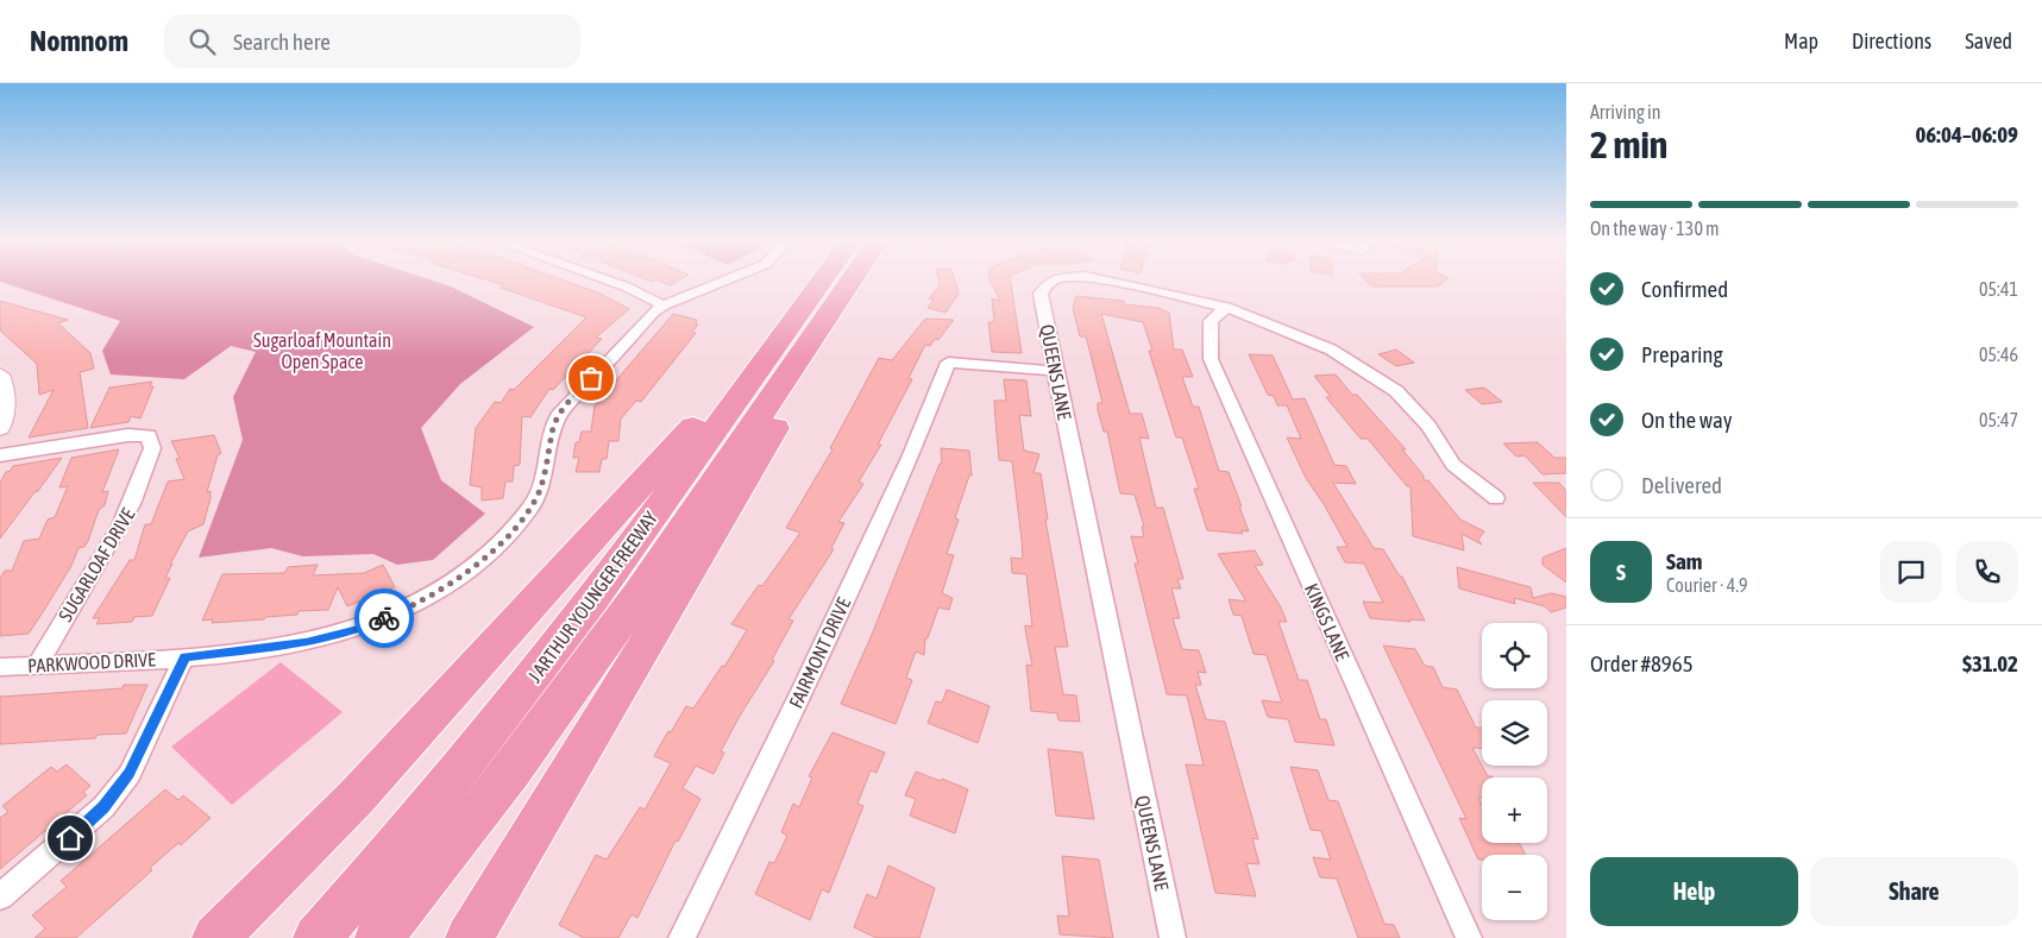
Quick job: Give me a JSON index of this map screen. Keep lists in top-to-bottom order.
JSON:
{
  "streets": {
    "highway": ["J ARTHUR YOUNGER FREEWAY"],
    "street": [
      "QUEENS LANE",
      "SUGARLOAF DRIVE",
      "KINGS LANE",
      "FAIRMONT DRIVE",
      "PARKWOOD DRIVE"
    ]
  },
  "crossings": [
    ["QUEENS LANE", "KINGS LANE"],
    ["QUEENS LANE", "FAIRMONT DRIVE"],
    ["SUGARLOAF DRIVE", "PARKWOOD DRIVE"]
  ],
  "parks": ["Sugarloaf Mountain Open Space"],
  "page": {
    "header": "Nomnom",
    "search": "Search here",
    "nav": ["Map", "Directions", "Saved"],
    "heading": ["2 min", "Arriving in", "06:04–06:09"],
    "panel": [
      "Sam",
      "Courier · 4.9",
      "Order #8965",
      "$31.02"
    ],
    "bar": "On the way · 130 m",
    "list": [
      ["Confirmed", "05:41"],
      ["Preparing", "05:46"],
      ["On the way", "05:47"],
      "Delivered"
    ],
    "round": "S",
    "map_buttons": ["+", "−"],
    "buttons": ["Help", "Share"]
  }
}
